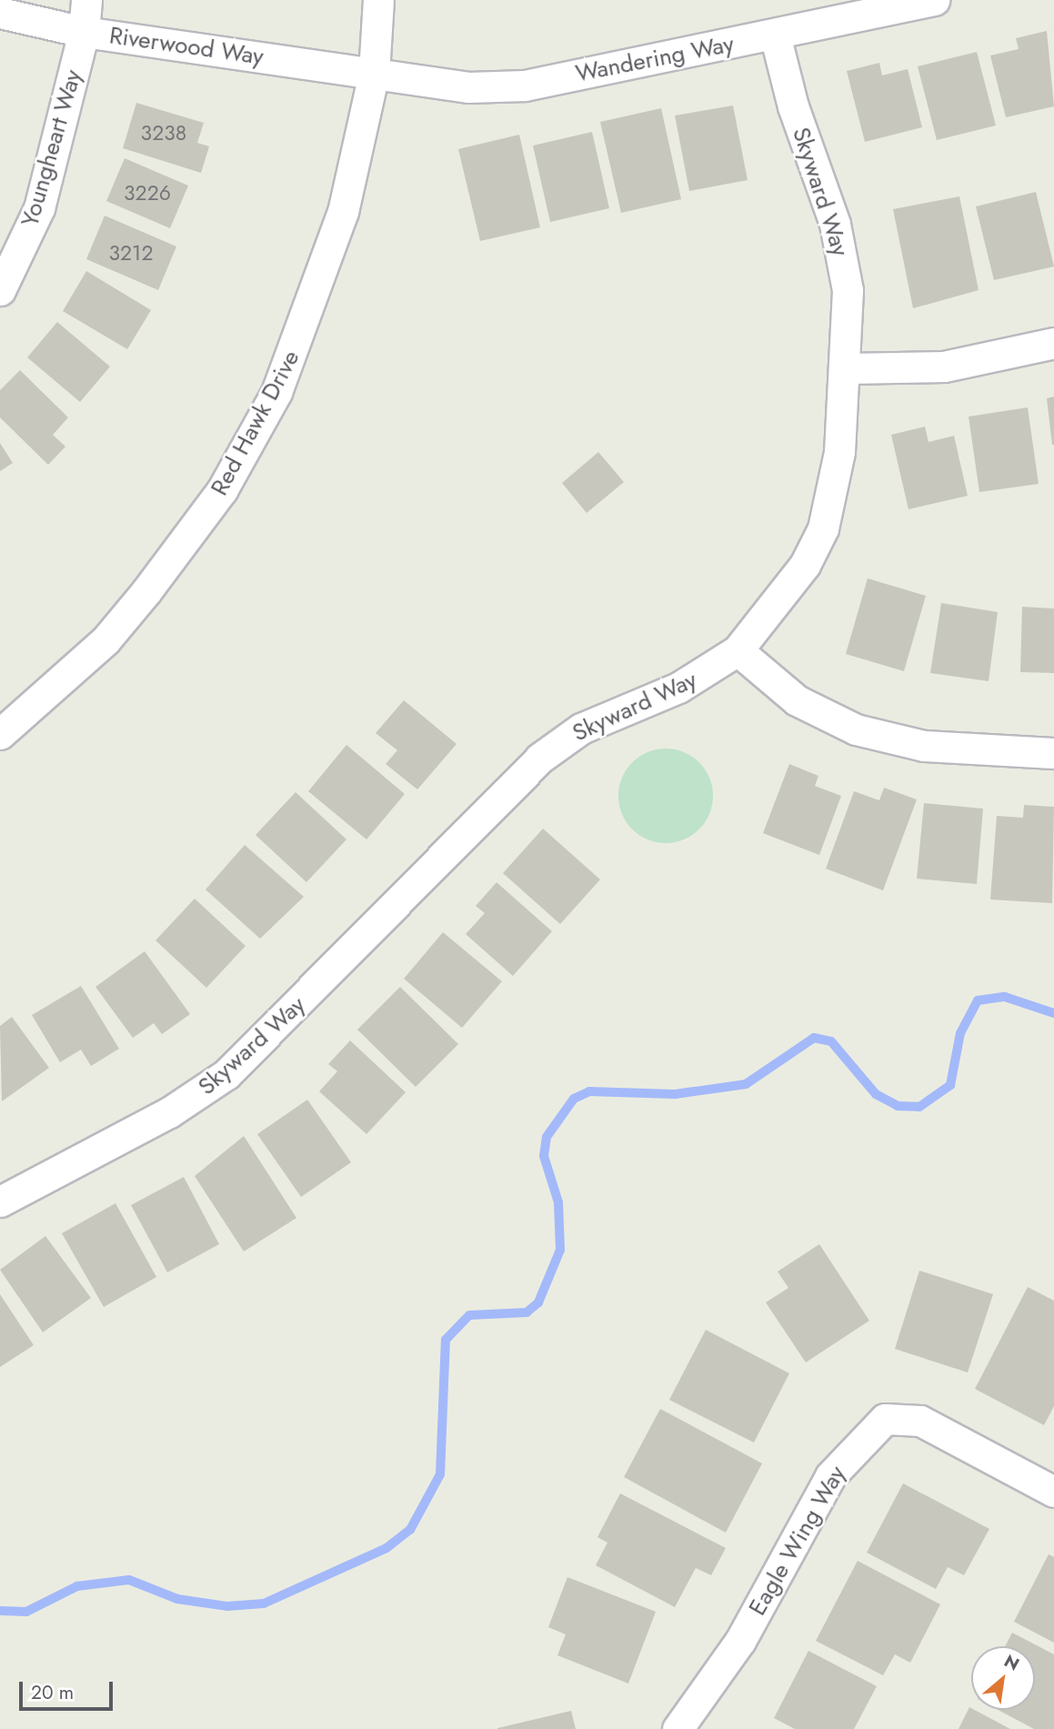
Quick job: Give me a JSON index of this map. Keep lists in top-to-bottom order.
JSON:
{
  "streets": {
    "street": [
      "Riverwood Way",
      "Wandering Way",
      "Youngheart Way",
      "Skyward Way",
      "Red Hawk Drive",
      "Eagle Wing Way"
    ]
  },
  "crossings": [
    ["Riverwood Way", "Wandering Way"],
    ["Riverwood Way", "Youngheart Way"],
    ["Riverwood Way", "Red Hawk Drive"],
    ["Wandering Way", "Skyward Way"],
    ["Wandering Way", "Red Hawk Drive"]
  ],
  "house_numbers": ["3238", "3226", "3212"],
  "scale_bar": "20 m",
  "north": "top right"
}
